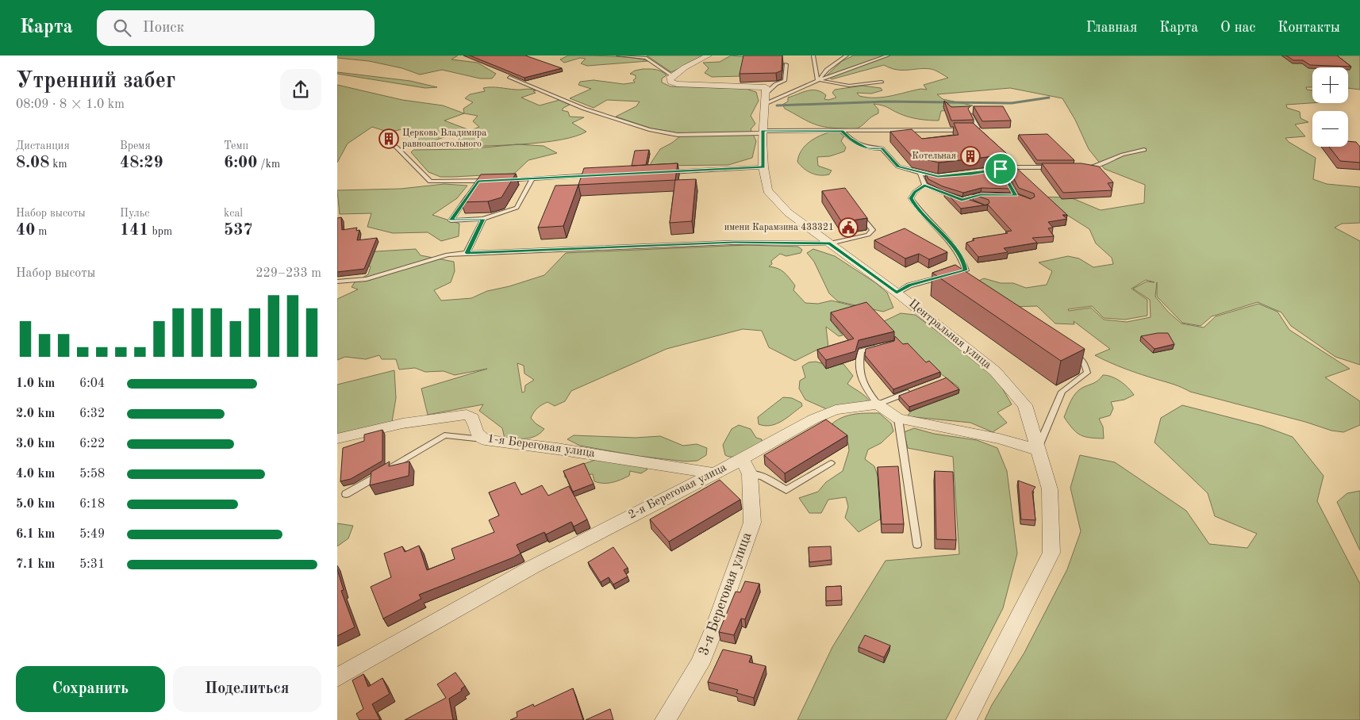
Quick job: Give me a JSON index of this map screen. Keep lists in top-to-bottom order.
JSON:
{
  "streets": {
    "street": [
      "Центральная улица",
      "1-я Береговая улица",
      "2-я Береговая улица",
      "3-я Береговая улица"
    ]
  },
  "crossings": [
    ["1-я Береговая улица", "2-я Береговая улица"],
    ["2-я Береговая улица", "3-я Береговая улица"]
  ],
  "places": {
    "building": ["Церковь Владимира равноапостольного", "Котельная"],
    "public building": ["имени Карамзина 433321"]
  },
  "page": {
    "header": "Карта",
    "search": "Поиск",
    "nav": [
      "Главная",
      "Карта",
      "О нас",
      "Контакты"
    ],
    "heading": ["Утренний забег", "08:09 · 8 × 1.0 km"],
    "map_buttons": ["+", "−"],
    "stats": [
      ["Дистанция", "8.08 km"],
      ["Время", "48:29"],
      ["Темп", "6:00 /km"],
      ["Набор высоты", "40 m"],
      ["Пульс", "141 bpm"],
      ["kcal", "537"]
    ],
    "chart": ["Набор высоты", "229–233 m"],
    "list": [
      {
        "name": "1.0 km",
        "note": "6:04"
      },
      {
        "name": "2.0 km",
        "note": "6:32"
      },
      {
        "name": "3.0 km",
        "note": "6:22"
      },
      {
        "name": "4.0 km",
        "note": "5:58"
      },
      {
        "name": "5.0 km",
        "note": "6:18"
      },
      {
        "name": "6.1 km",
        "note": "5:49"
      },
      {
        "name": "7.1 km",
        "note": "5:31"
      }
    ],
    "buttons": ["Сохранить", "Поделиться"]
  }
}
